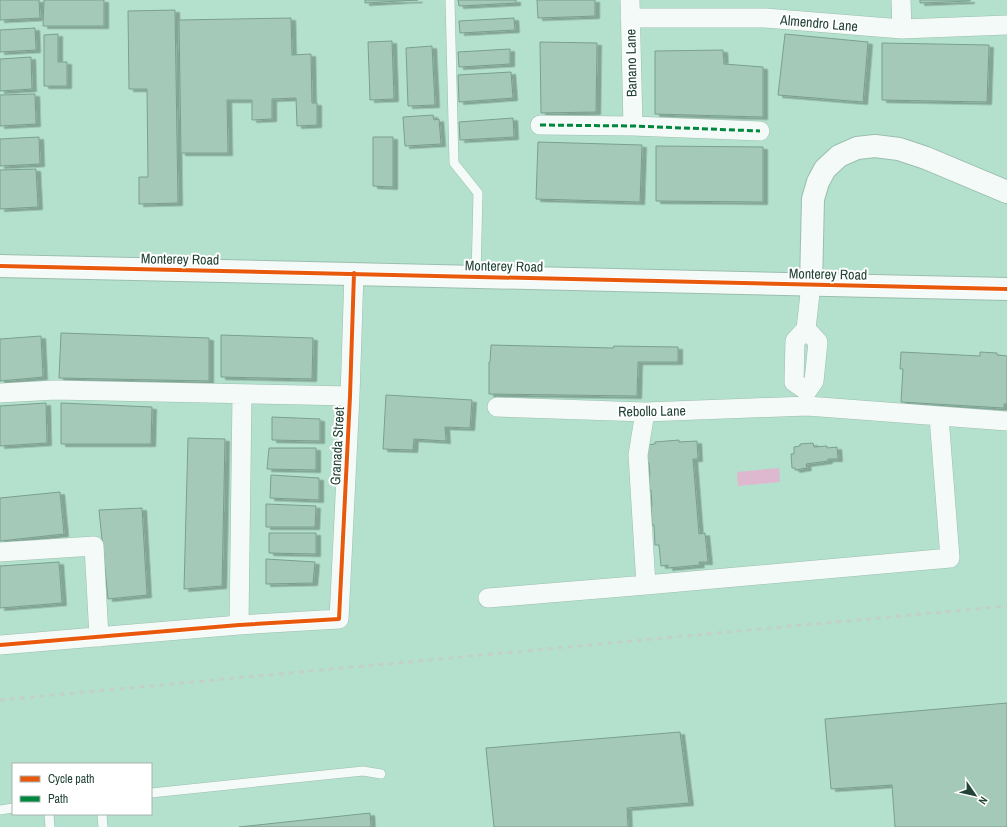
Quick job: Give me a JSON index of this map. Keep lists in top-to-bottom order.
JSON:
{
  "streets": {
    "main road": ["Monterey Road"],
    "street": [
      "Almendro Lane",
      "Banano Lane",
      "Rebollo Lane",
      "Granada Street"
    ]
  },
  "crossings": [
    ["Almendro Lane", "Banano Lane"],
    ["Monterey Road", "Granada Street"]
  ],
  "legend": ["Cycle path", "Path"],
  "north": "bottom right"
}
